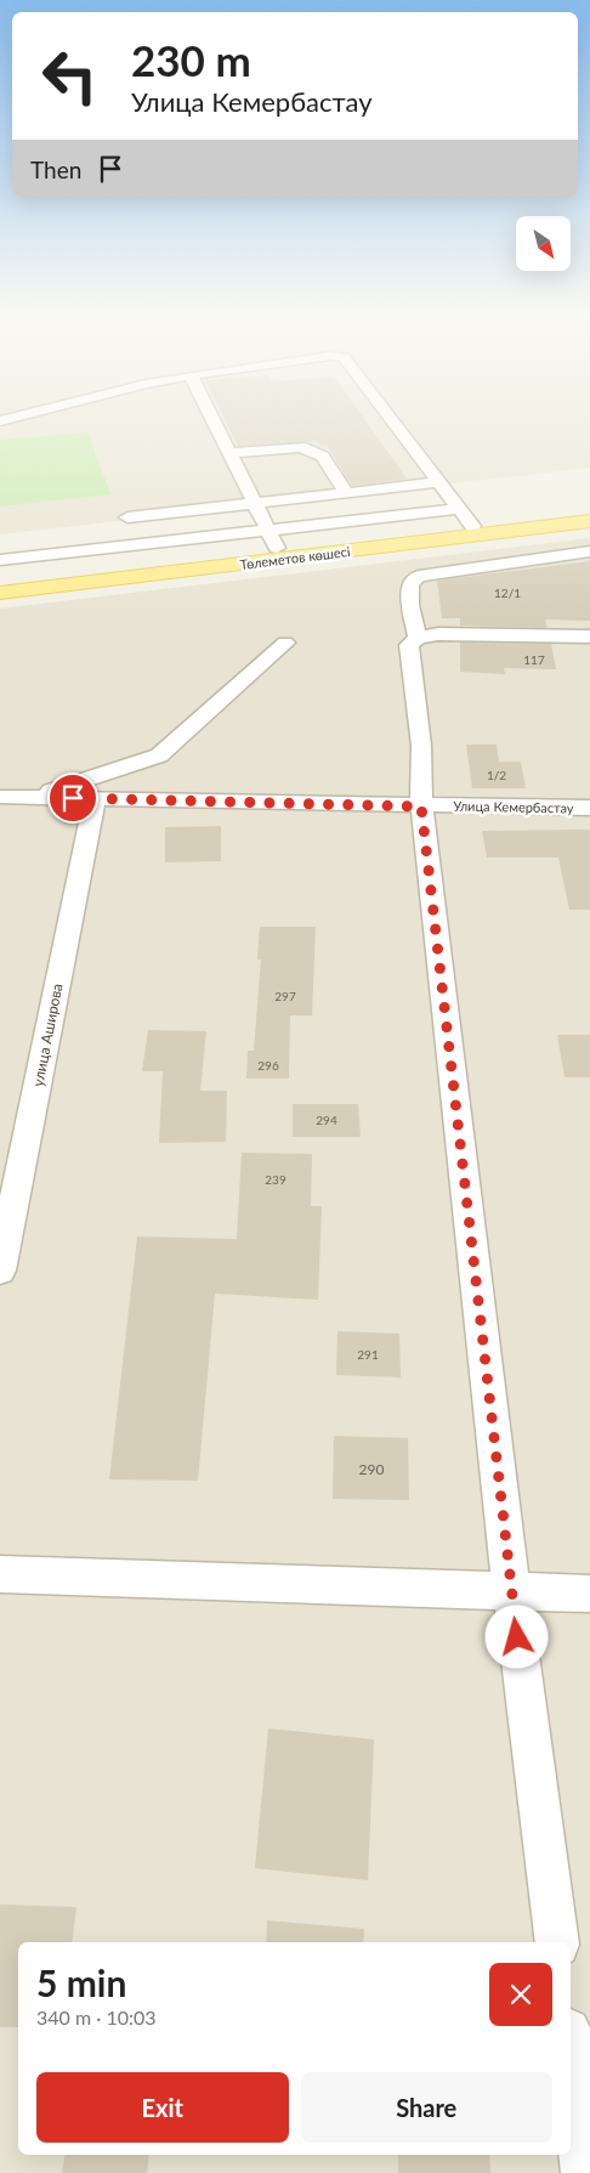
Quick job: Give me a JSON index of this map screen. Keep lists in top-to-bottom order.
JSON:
{
  "streets": {
    "main road": ["Төлеметов көшесі"],
    "street": ["Улица Кемербастау", "улица Аширова"]
  },
  "crossings": [
    ["Улица Кемербастау", "улица Аширова"]
  ],
  "house_numbers": [
    "12/1",
    "117",
    "1/2",
    "297",
    "296",
    "294",
    "239",
    "291",
    "290"
  ],
  "north": "bottom right",
  "page": {
    "turn": ["230 m", "Улица Кемербастау"],
    "then": "Then",
    "heading": ["5 min", "340 m · 10:03"],
    "buttons": ["Exit", "Share"]
  }
}
